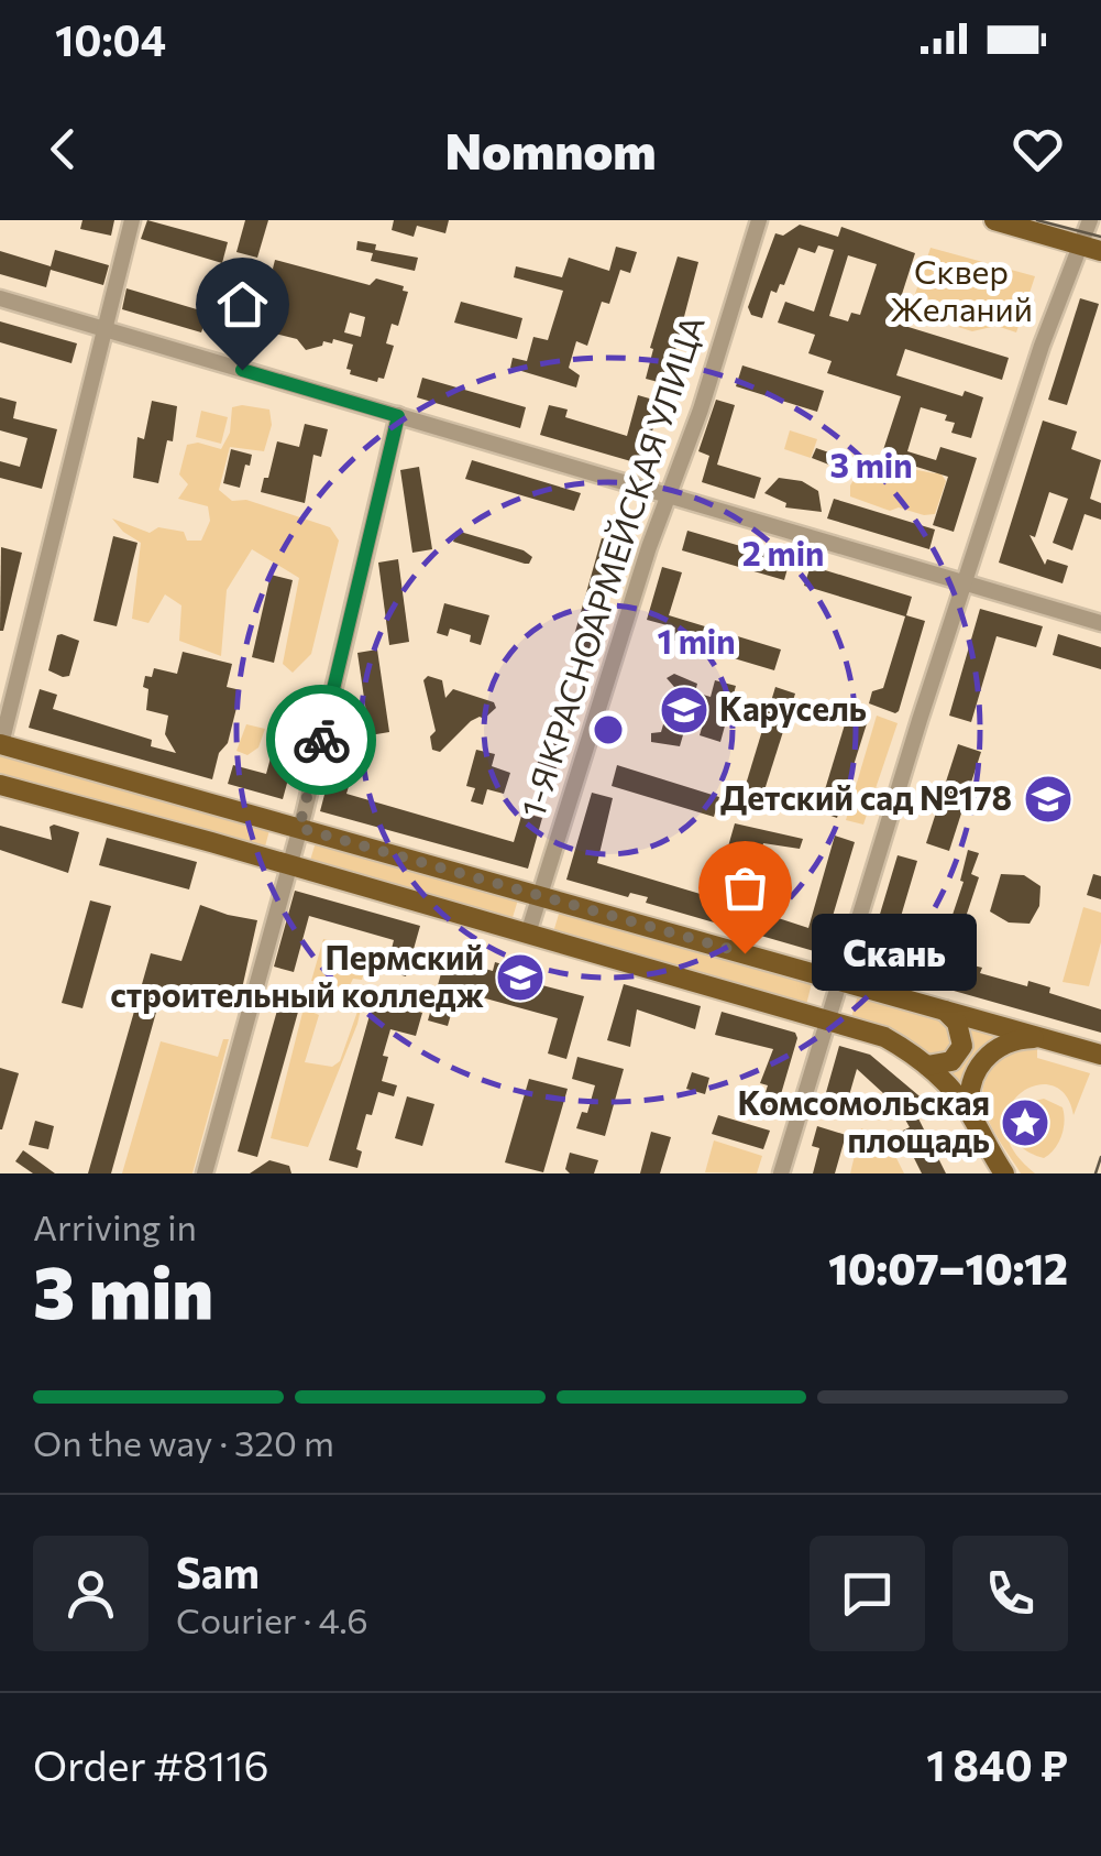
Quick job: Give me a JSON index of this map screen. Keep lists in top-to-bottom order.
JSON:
{
  "streets": {
    "street": ["1-Я КРАСНОАРМЕЙСКАЯ УЛИЦА"]
  },
  "parks": ["Сквер Желаний"],
  "places": {
    "school or university": ["Карусель", "Детский сад №178", "Пермский строительный колледж"],
    "other": ["Скань"],
    "place": ["Комсомольская площадь"]
  },
  "page": {
    "status": "10:04",
    "header": "Nomnom",
    "bubble": "Скань",
    "heading": ["3 min", "Arriving in", "10:07–10:12"],
    "panel": [
      "Sam",
      "Courier · 4.6",
      "Order #8116",
      "1 840 ₽"
    ],
    "bar": "On the way · 320 m"
  },
  "rings": ["3 min", "2 min", "1 min"]
}
